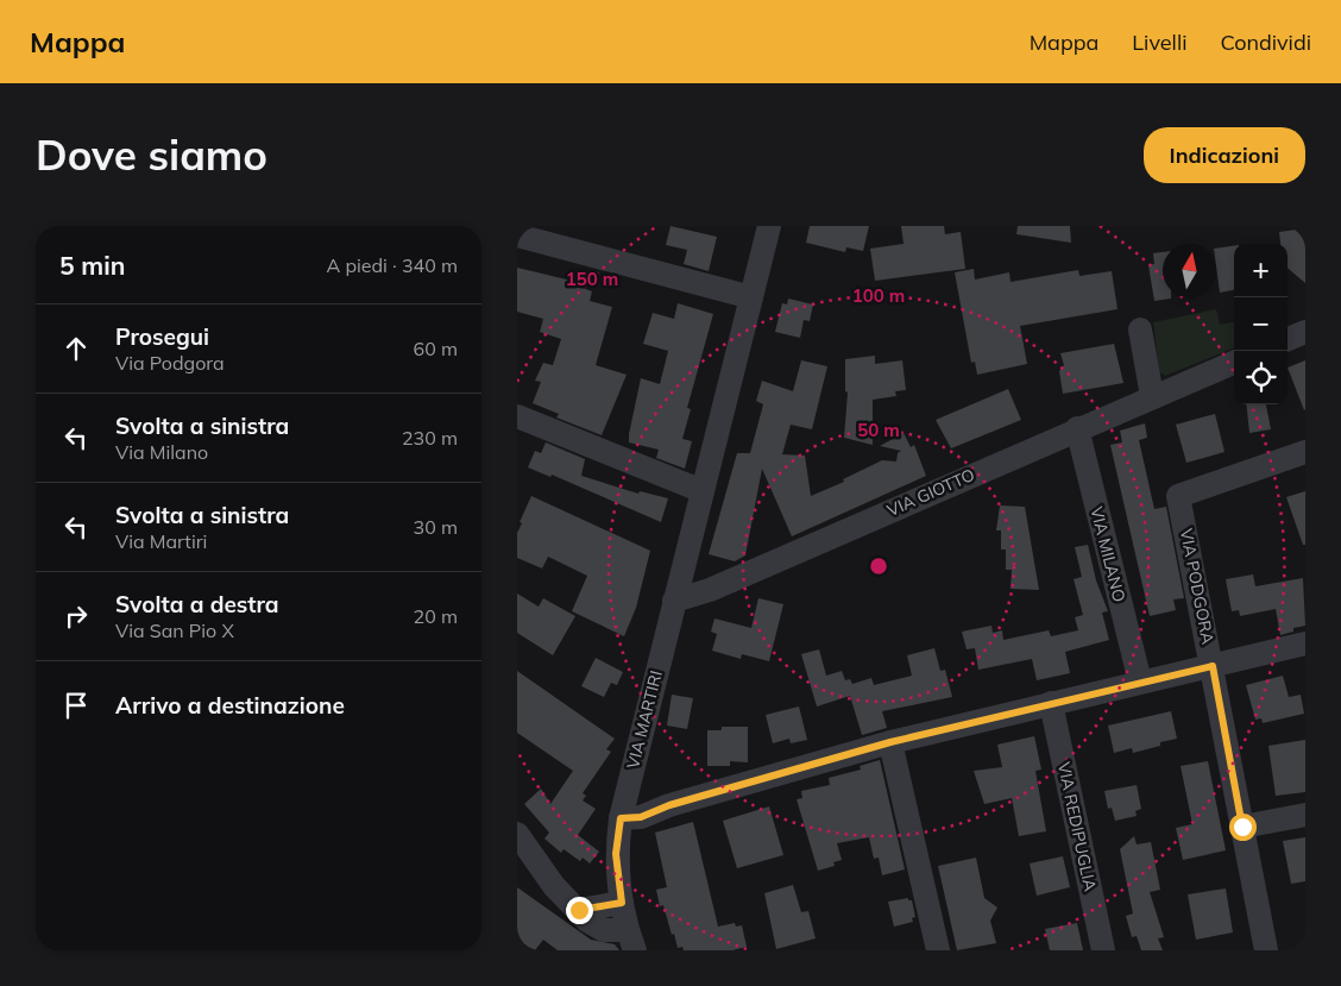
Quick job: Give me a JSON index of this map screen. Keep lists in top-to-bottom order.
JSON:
{
  "streets": {
    "street": [
      "VIA GIOTTO",
      "VIA MILANO",
      "VIA PODGORA",
      "VIA MARTIRI",
      "VIA REDIPUGLIA"
    ]
  },
  "crossings": [
    ["VIA GIOTTO", "VIA MILANO"],
    ["VIA GIOTTO", "VIA MARTIRI"]
  ],
  "north": "top",
  "page": {
    "header": "Mappa",
    "nav": ["Mappa", "Livelli", "Condividi"],
    "buttons": "Indicazioni",
    "title": "Dove siamo",
    "heading": ["5 min", "A piedi · 340 m"],
    "map_buttons": ["+", "−"],
    "list": [
      ["Prosegui", "Via Podgora", "60 m"],
      ["Svolta a sinistra", "Via Milano", "230 m"],
      ["Svolta a sinistra", "Via Martiri", "30 m"],
      ["Svolta a destra", "Via San Pio X", "20 m"],
      "Arrivo a destinazione"
    ]
  },
  "rings": ["150 m", "100 m", "50 m"]
}
